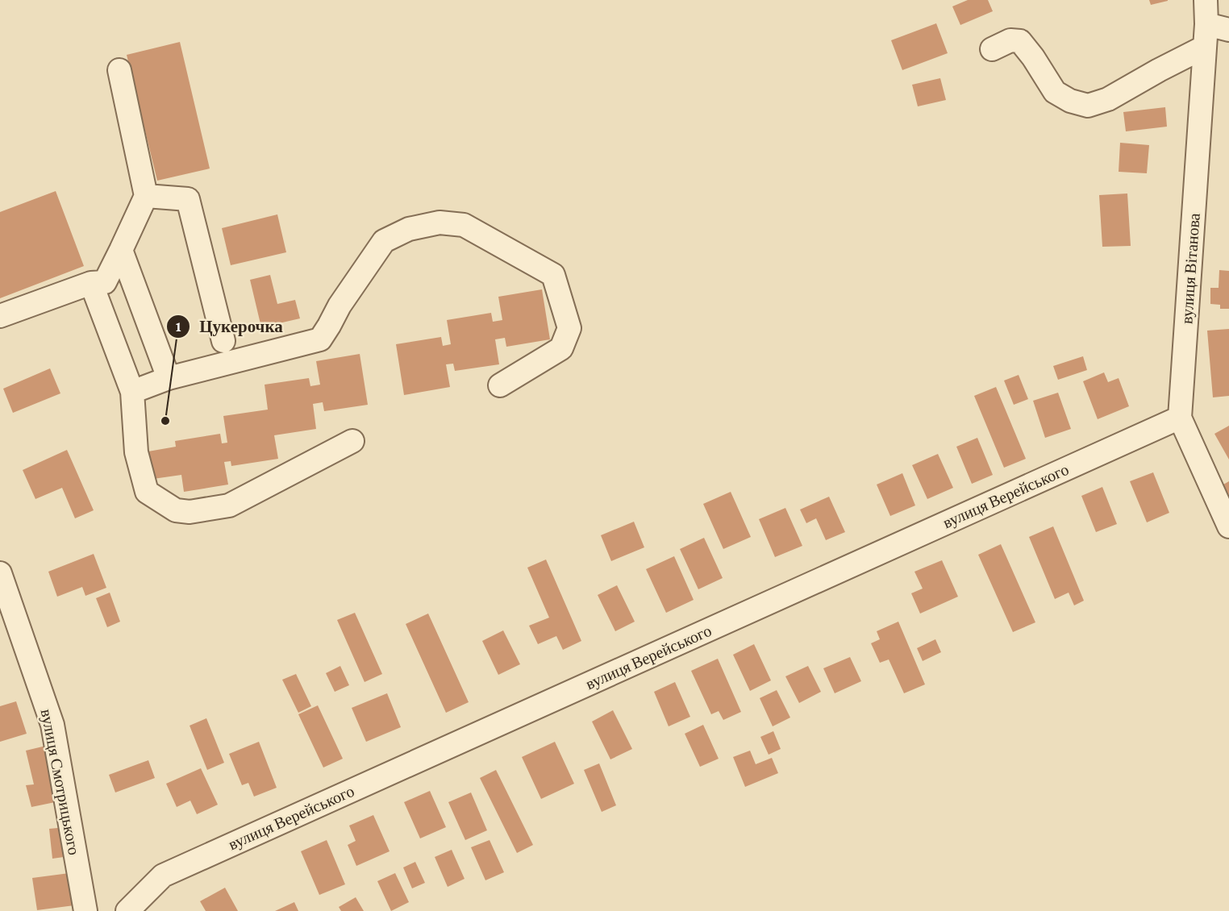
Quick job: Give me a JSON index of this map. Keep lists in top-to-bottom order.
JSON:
{
  "streets": {
    "street": ["вулиця Вітанова", "вулиця Верейського", "вулиця Смотрицького"]
  },
  "crossings": [
    ["вулиця Вітанова", "вулиця Верейського"]
  ],
  "places": ["Цукерочка"]
}
